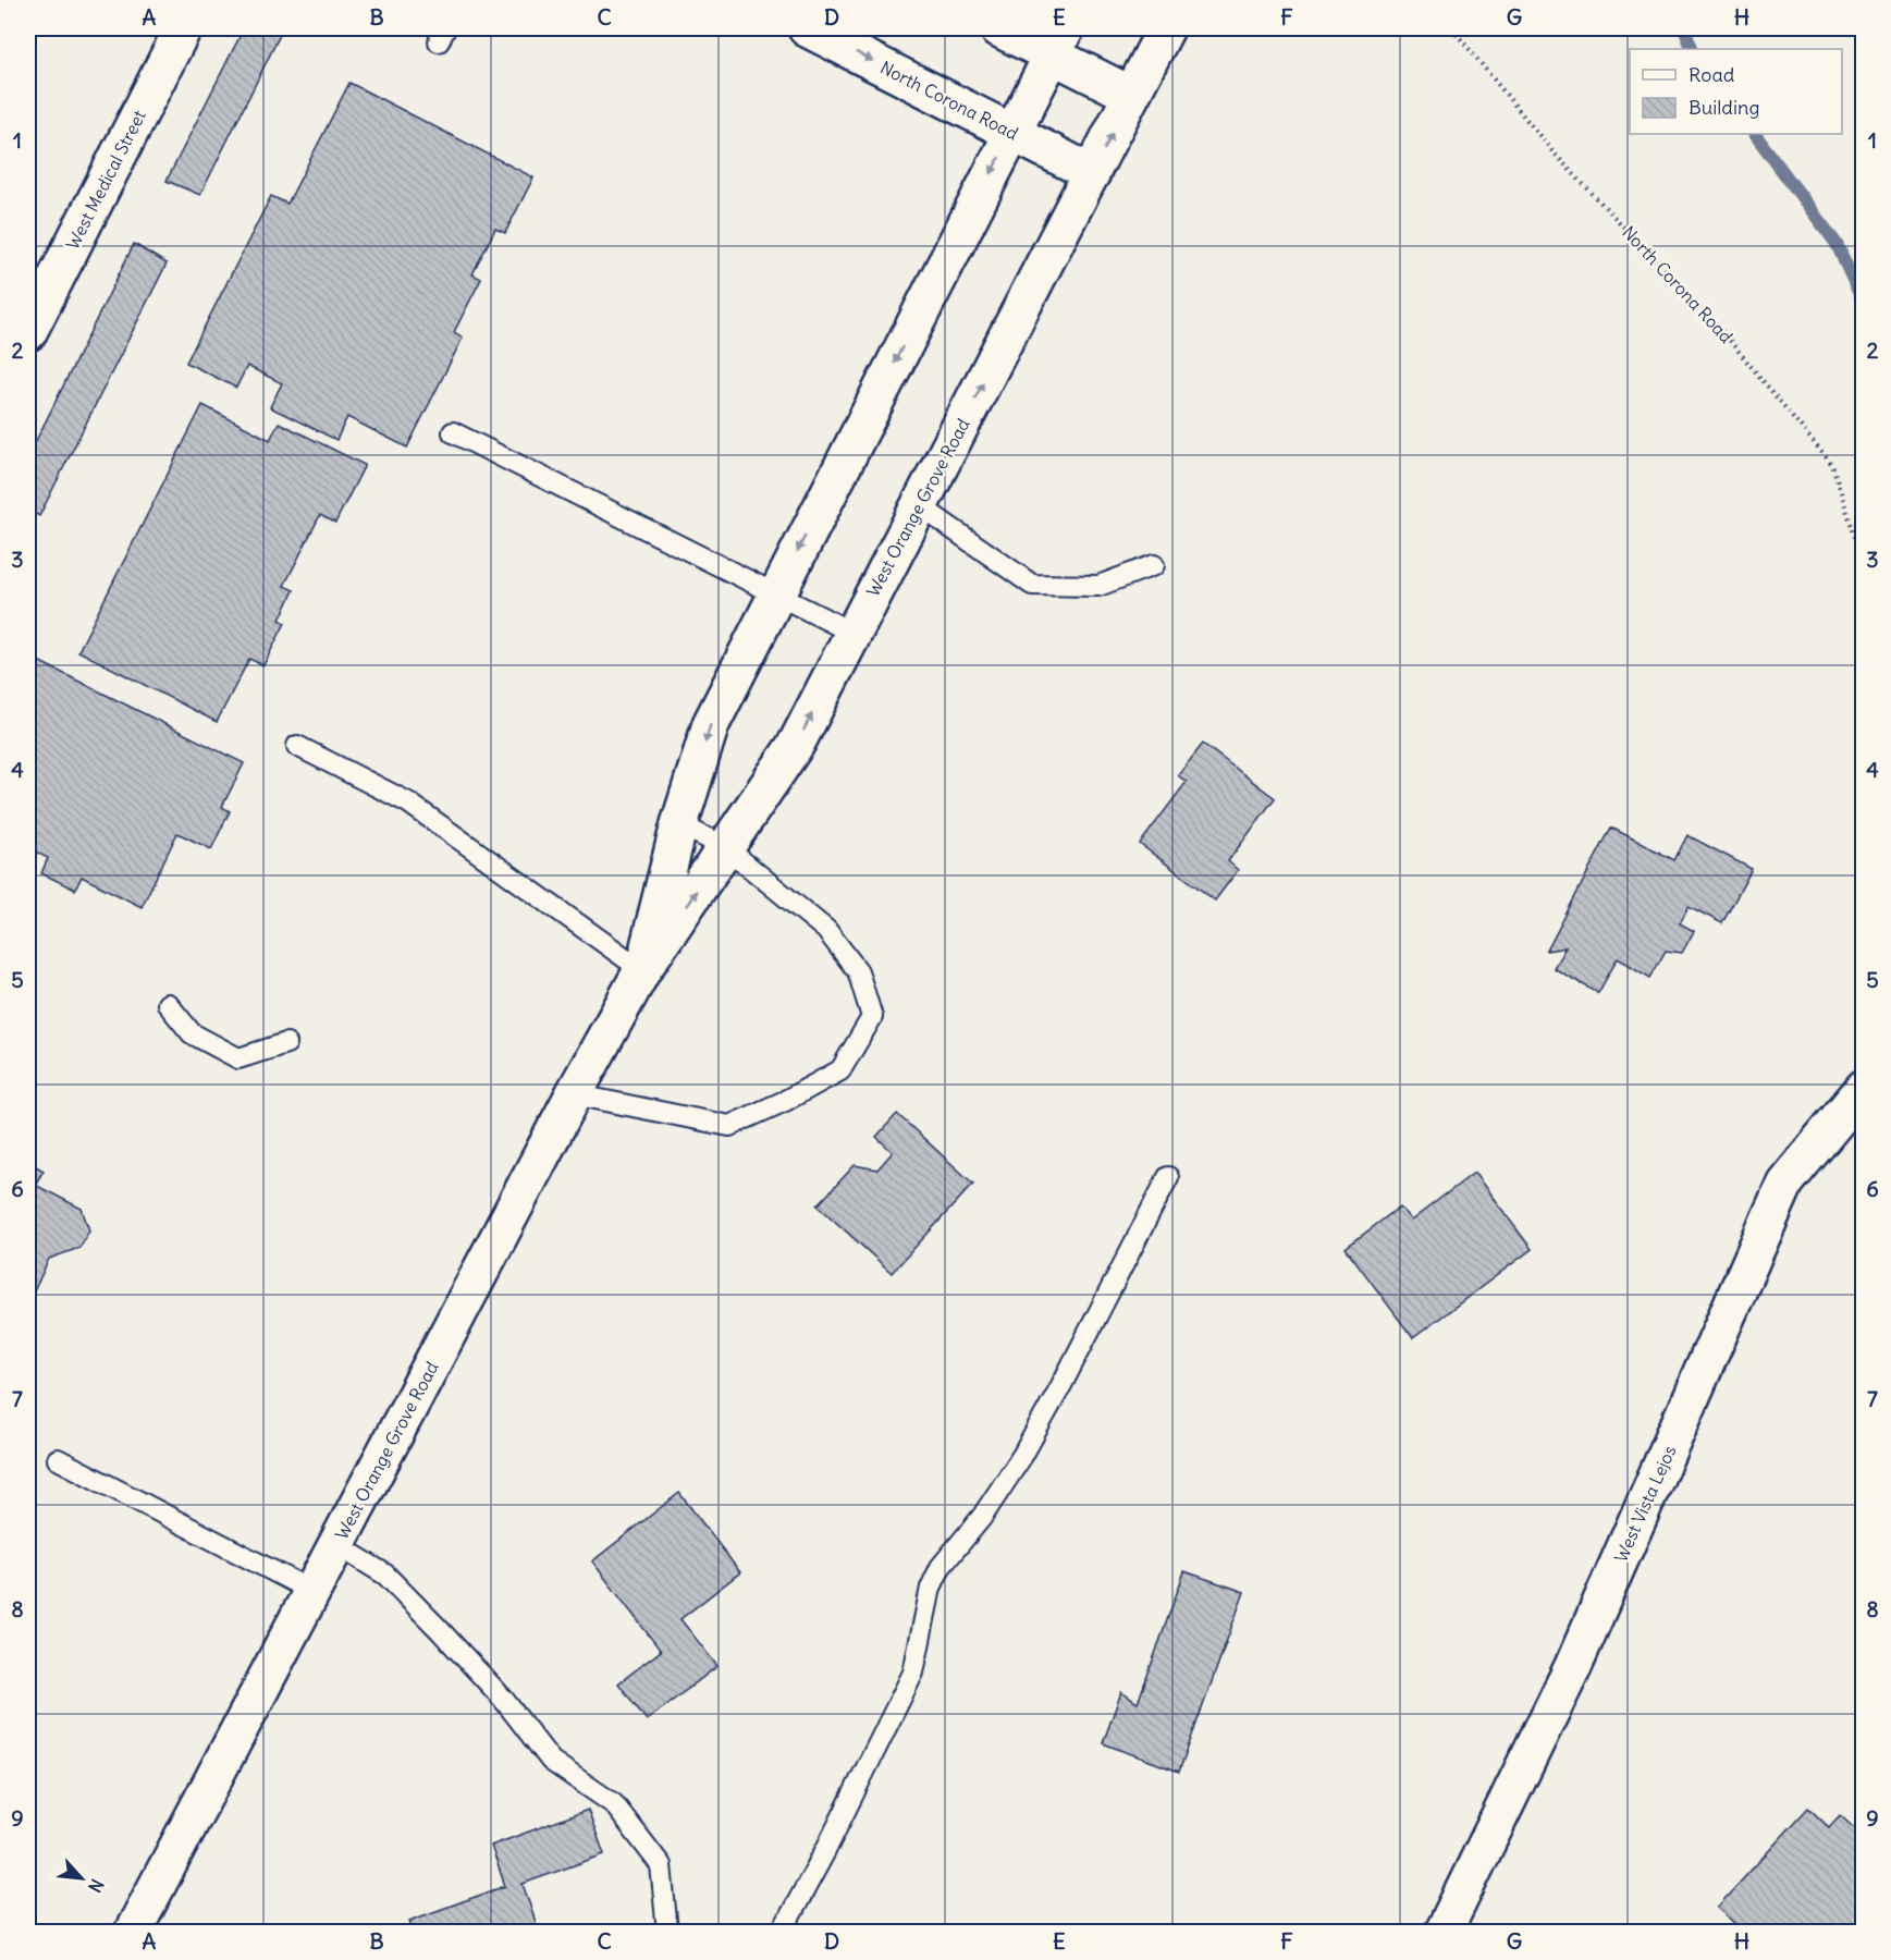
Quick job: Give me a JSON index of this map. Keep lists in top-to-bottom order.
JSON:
{
  "streets": {
    "main road": [
      "North Corona Road",
      "West Medical Street",
      "West Orange Grove Road",
      "West Vista Lejos"
    ]
  },
  "crossings": [
    ["North Corona Road", "West Orange Grove Road"]
  ],
  "legend": ["Road", "Building"],
  "north": "bottom right",
  "grid": {
    "columns": [
      "A",
      "B",
      "C",
      "D",
      "E",
      "F",
      "G",
      "H"
    ],
    "rows": [
      "1",
      "2",
      "3",
      "4",
      "5",
      "6",
      "7",
      "8",
      "9"
    ]
  }
}
